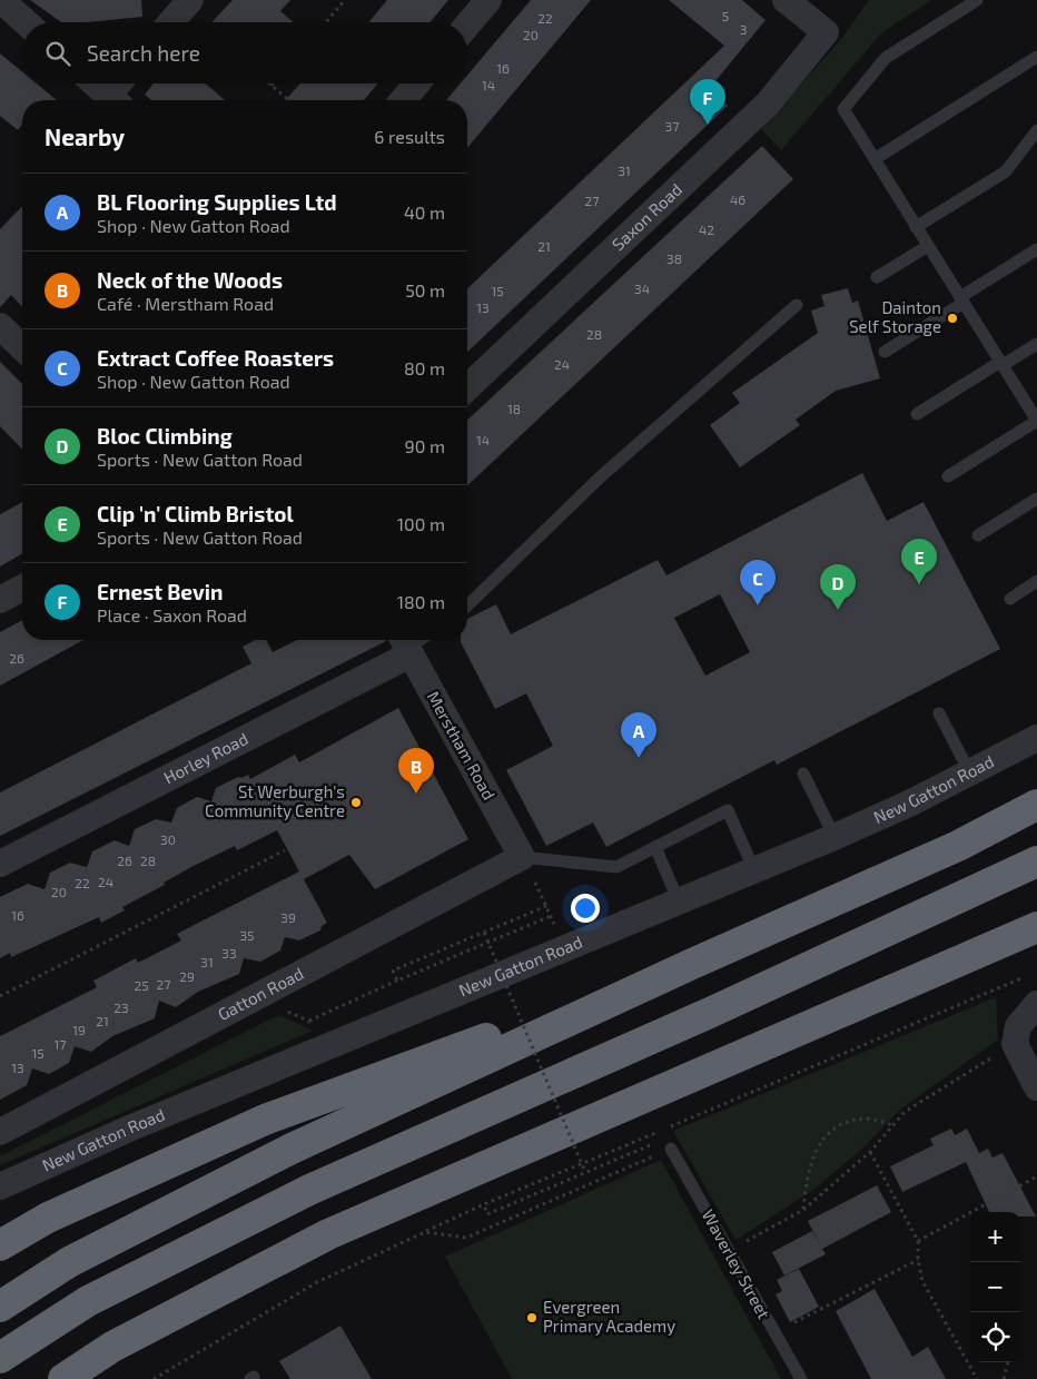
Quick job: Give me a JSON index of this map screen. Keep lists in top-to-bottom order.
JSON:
{
  "streets": {
    "street": [
      "Saxon Road",
      "Merstham Road",
      "Horley Road",
      "New Gatton Road",
      "Gatton Road"
    ],
    "lane": ["Waverley Street"]
  },
  "crossings": [
    ["Merstham Road", "Horley Road"],
    ["Merstham Road", "Gatton Road"]
  ],
  "places": ["Dainton Self Storage", "St Werburgh's Community Centre", "Evergreen Primary Academy"],
  "house_numbers": [
    "5",
    "22",
    "3",
    "20",
    "16",
    "14",
    "37",
    "31",
    "46",
    "27",
    "42",
    "21",
    "38",
    "34",
    "15",
    "13",
    "28",
    "24",
    "18",
    "14",
    "26",
    "30",
    "26",
    "28",
    "24",
    "22",
    "20",
    "16",
    "39",
    "35",
    "33",
    "31",
    "29",
    "27",
    "25",
    "23",
    "21",
    "19",
    "17",
    "15",
    "13"
  ],
  "page": {
    "search": "Search here",
    "pins": [
      "F",
      "E",
      "C",
      "D",
      "A",
      "B"
    ],
    "heading": ["Nearby", "6 results"],
    "list": [
      {
        "mark": "A",
        "name": "BL Flooring Supplies Ltd",
        "note": "Shop · New Gatton Road",
        "value": "40 m"
      },
      {
        "mark": "B",
        "name": "Neck of the Woods",
        "note": "Café · Merstham Road",
        "value": "50 m"
      },
      {
        "mark": "C",
        "name": "Extract Coffee Roasters",
        "note": "Shop · New Gatton Road",
        "value": "80 m"
      },
      {
        "mark": "D",
        "name": "Bloc Climbing",
        "note": "Sports · New Gatton Road",
        "value": "90 m"
      },
      {
        "mark": "E",
        "name": "Clip 'n' Climb Bristol",
        "note": "Sports · New Gatton Road",
        "value": "100 m"
      },
      {
        "mark": "F",
        "name": "Ernest Bevin",
        "note": "Place · Saxon Road",
        "value": "180 m"
      }
    ],
    "map_buttons": ["+", "−"]
  }
}
